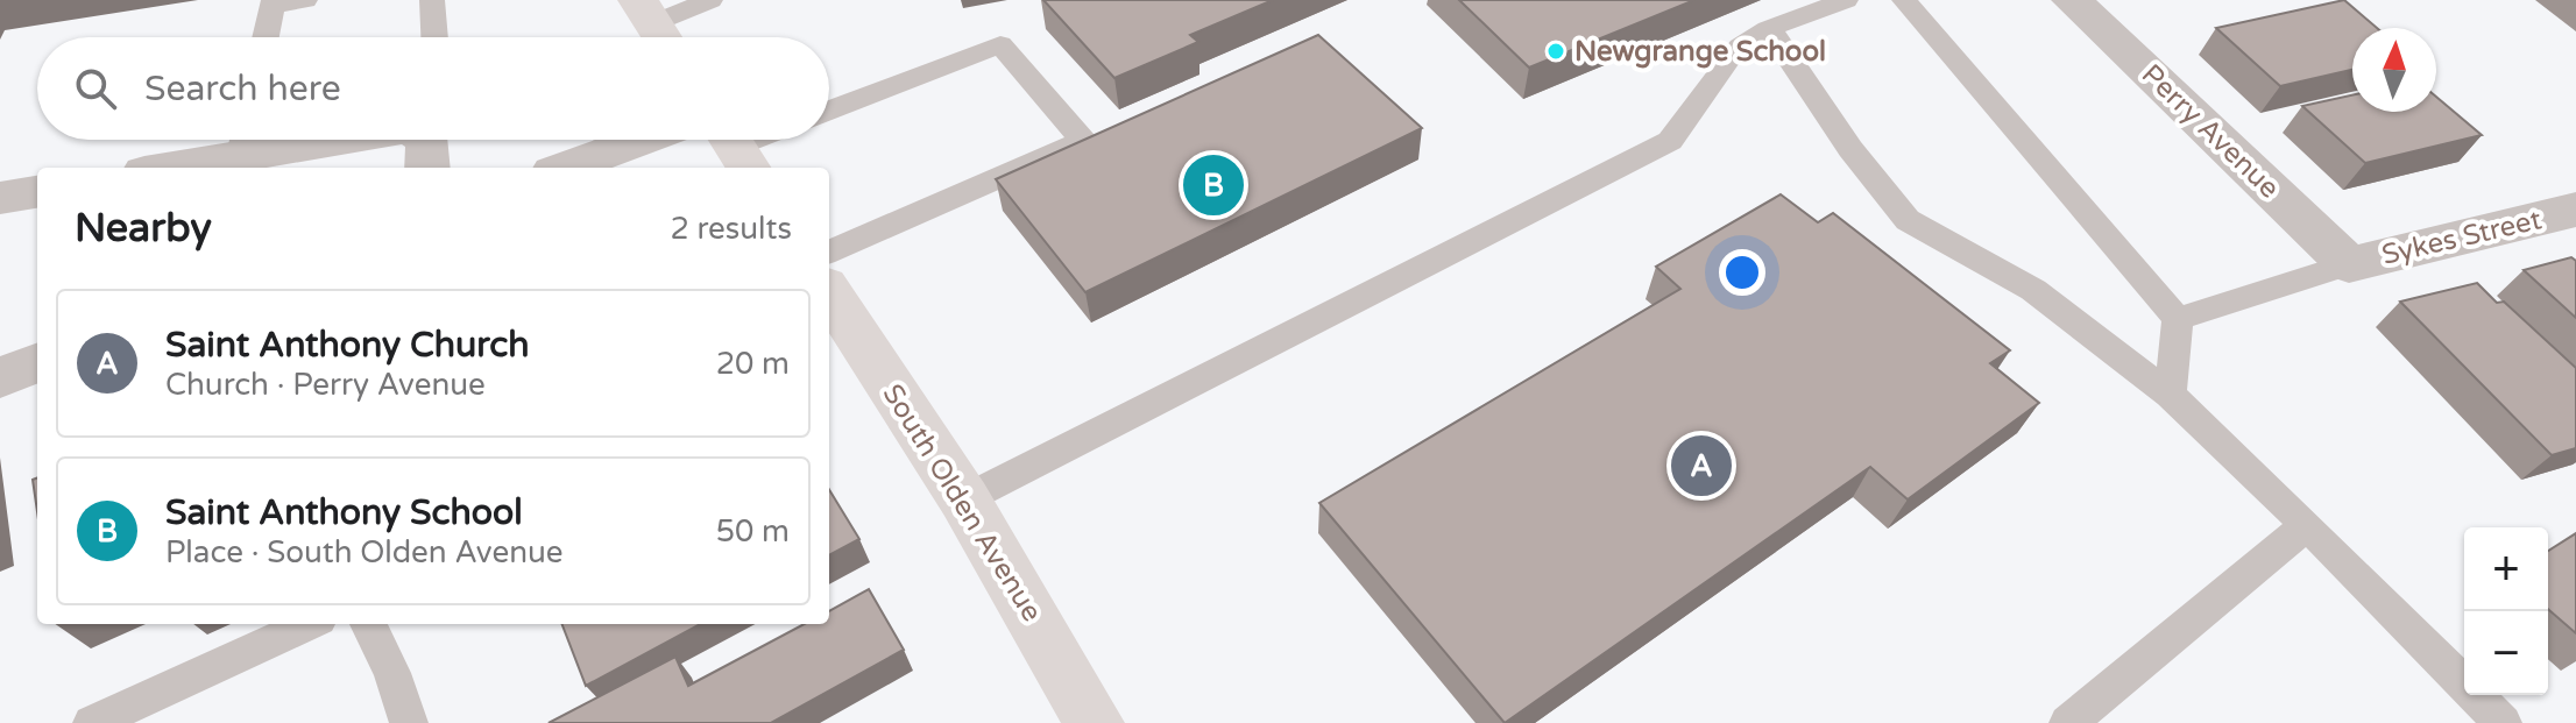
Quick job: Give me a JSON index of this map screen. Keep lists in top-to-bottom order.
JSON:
{
  "streets": {
    "main road": ["South Olden Avenue"],
    "street": ["Perry Avenue", "Sykes Street"]
  },
  "crossings": [
    ["Perry Avenue", "Sykes Street"]
  ],
  "places": ["Newgrange School"],
  "north": "top",
  "page": {
    "search": "Search here",
    "pins": ["B", "A"],
    "heading": ["Nearby", "2 results"],
    "list": [
      {
        "mark": "A",
        "name": "Saint Anthony Church",
        "note": "Church · Perry Avenue",
        "value": "20 m"
      },
      {
        "mark": "B",
        "name": "Saint Anthony School",
        "note": "Place · South Olden Avenue",
        "value": "50 m"
      }
    ],
    "map_buttons": ["+", "−"]
  }
}
